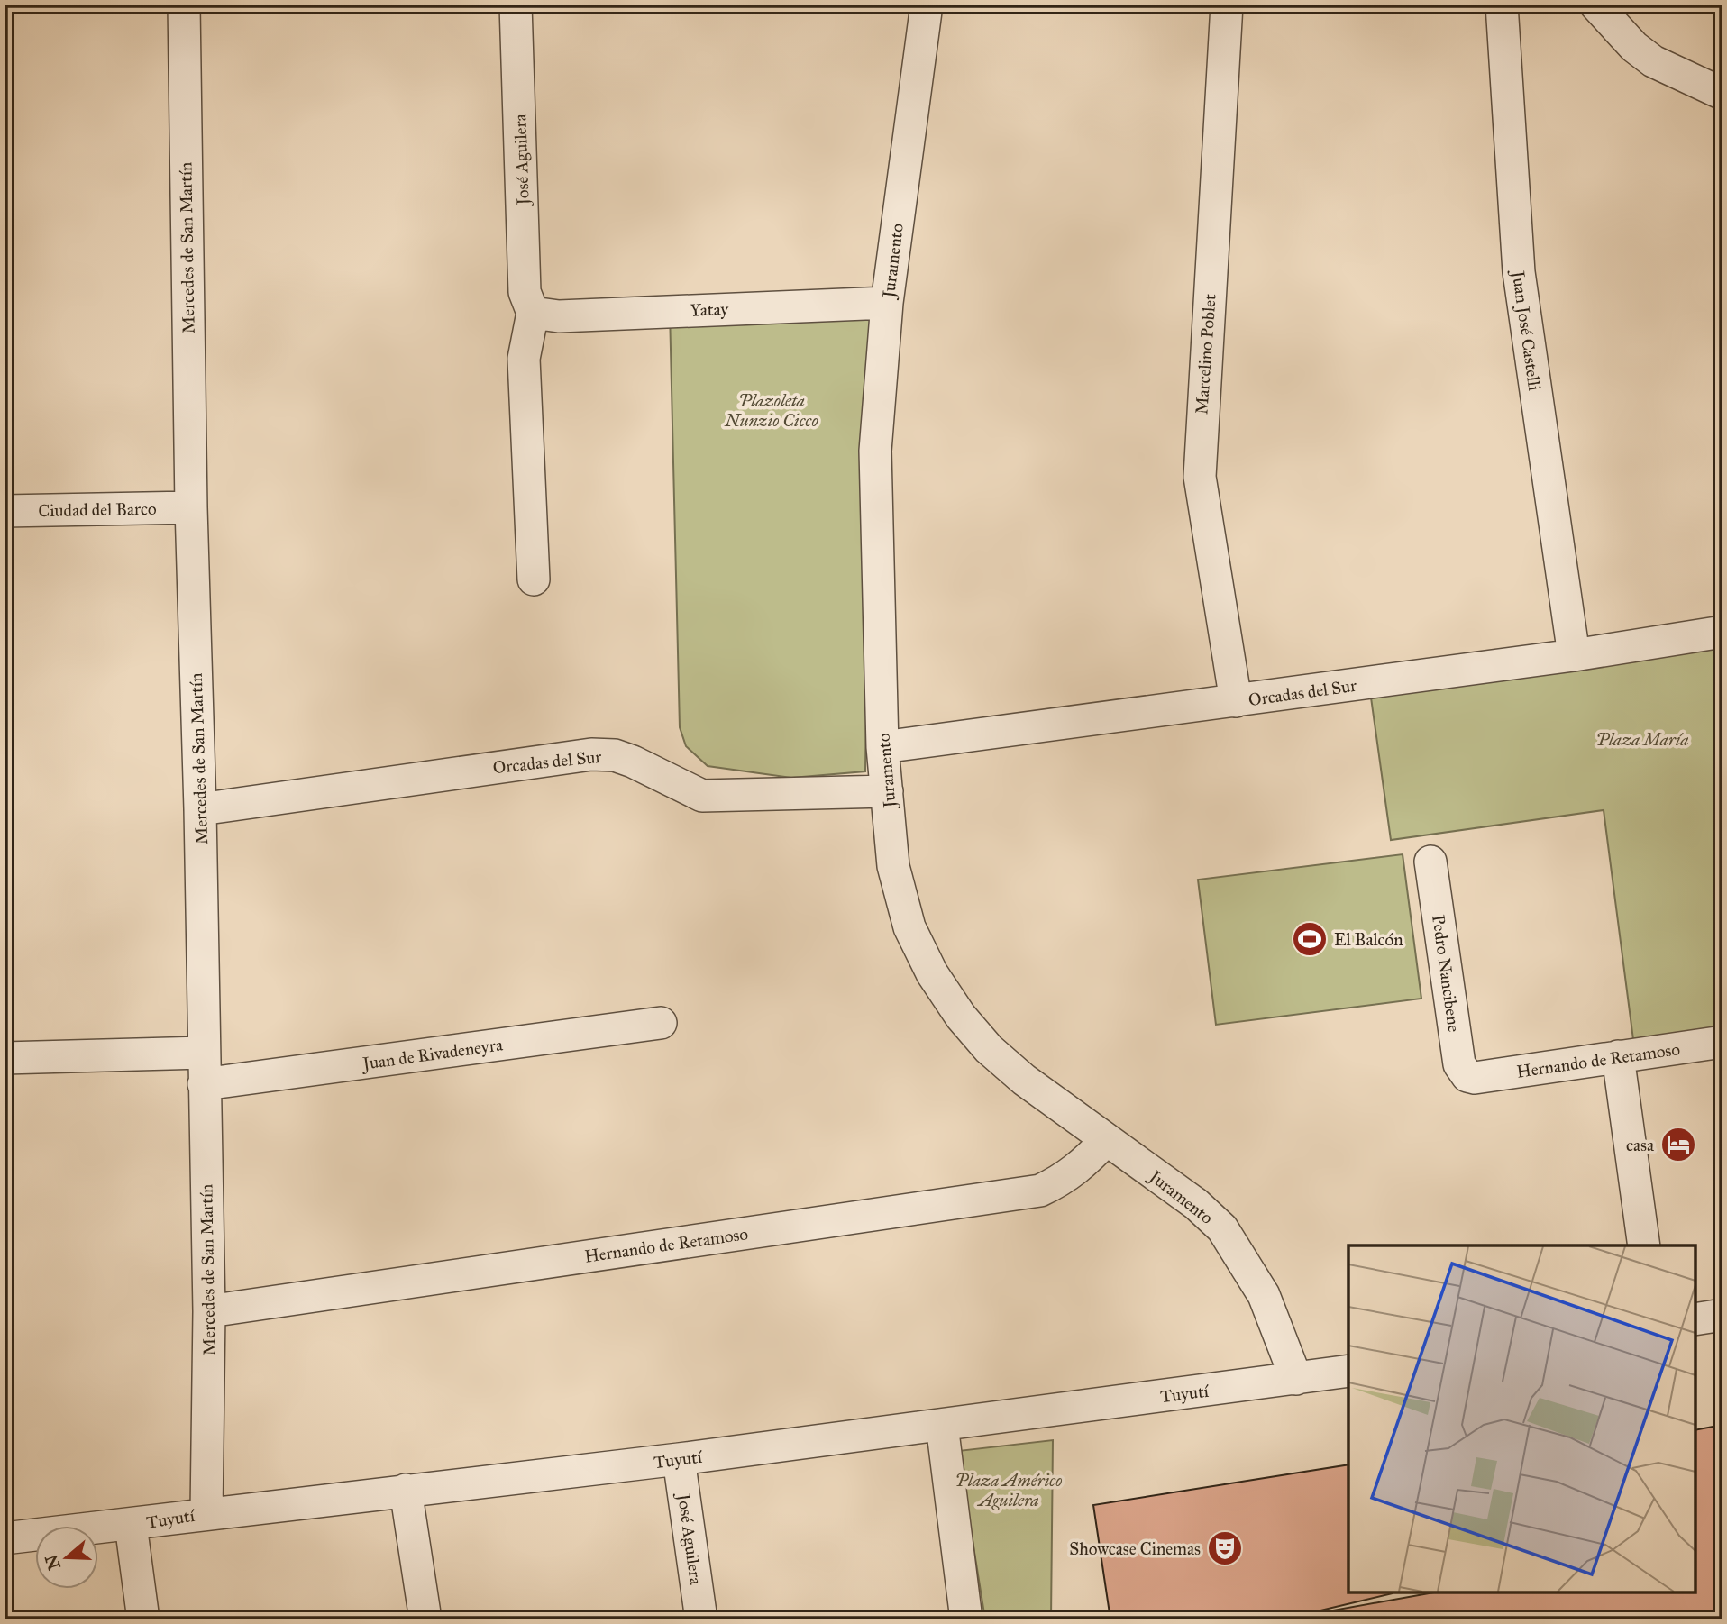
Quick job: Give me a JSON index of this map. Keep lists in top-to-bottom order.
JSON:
{
  "streets": {
    "street": [
      "José Aguilera",
      "Mercedes de San Martín",
      "Juramento",
      "Yatay",
      "Juan José Castelli",
      "Marcelino Poblet",
      "Ciudad del Barco",
      "Orcadas del Sur",
      "Pedro Nancibene",
      "Juan de Rivadeneyra",
      "Hernando de Retamoso",
      "Tuyutí"
    ]
  },
  "crossings": [
    ["José Aguilera", "Yatay"],
    ["José Aguilera", "Tuyutí"],
    ["Mercedes de San Martín", "Ciudad del Barco"],
    ["Mercedes de San Martín", "Orcadas del Sur"],
    ["Mercedes de San Martín", "Juan de Rivadeneyra"],
    ["Mercedes de San Martín", "Hernando de Retamoso"],
    ["Mercedes de San Martín", "Tuyutí"],
    ["Juramento", "Yatay"],
    ["Juramento", "Orcadas del Sur"],
    ["Juramento", "Hernando de Retamoso"],
    ["Juramento", "Tuyutí"],
    ["Juan José Castelli", "Orcadas del Sur"],
    ["Marcelino Poblet", "Orcadas del Sur"],
    ["Pedro Nancibene", "Hernando de Retamoso"]
  ],
  "parks": ["Plazoleta Nunzio Cicco", "Plaza María", "Plaza Américo Aguilera"],
  "places": {
    "sports": ["El Balcón"],
    "hotel": ["casa"],
    "theatre": ["Showcase Cinemas"]
  },
  "north": "left"
}
